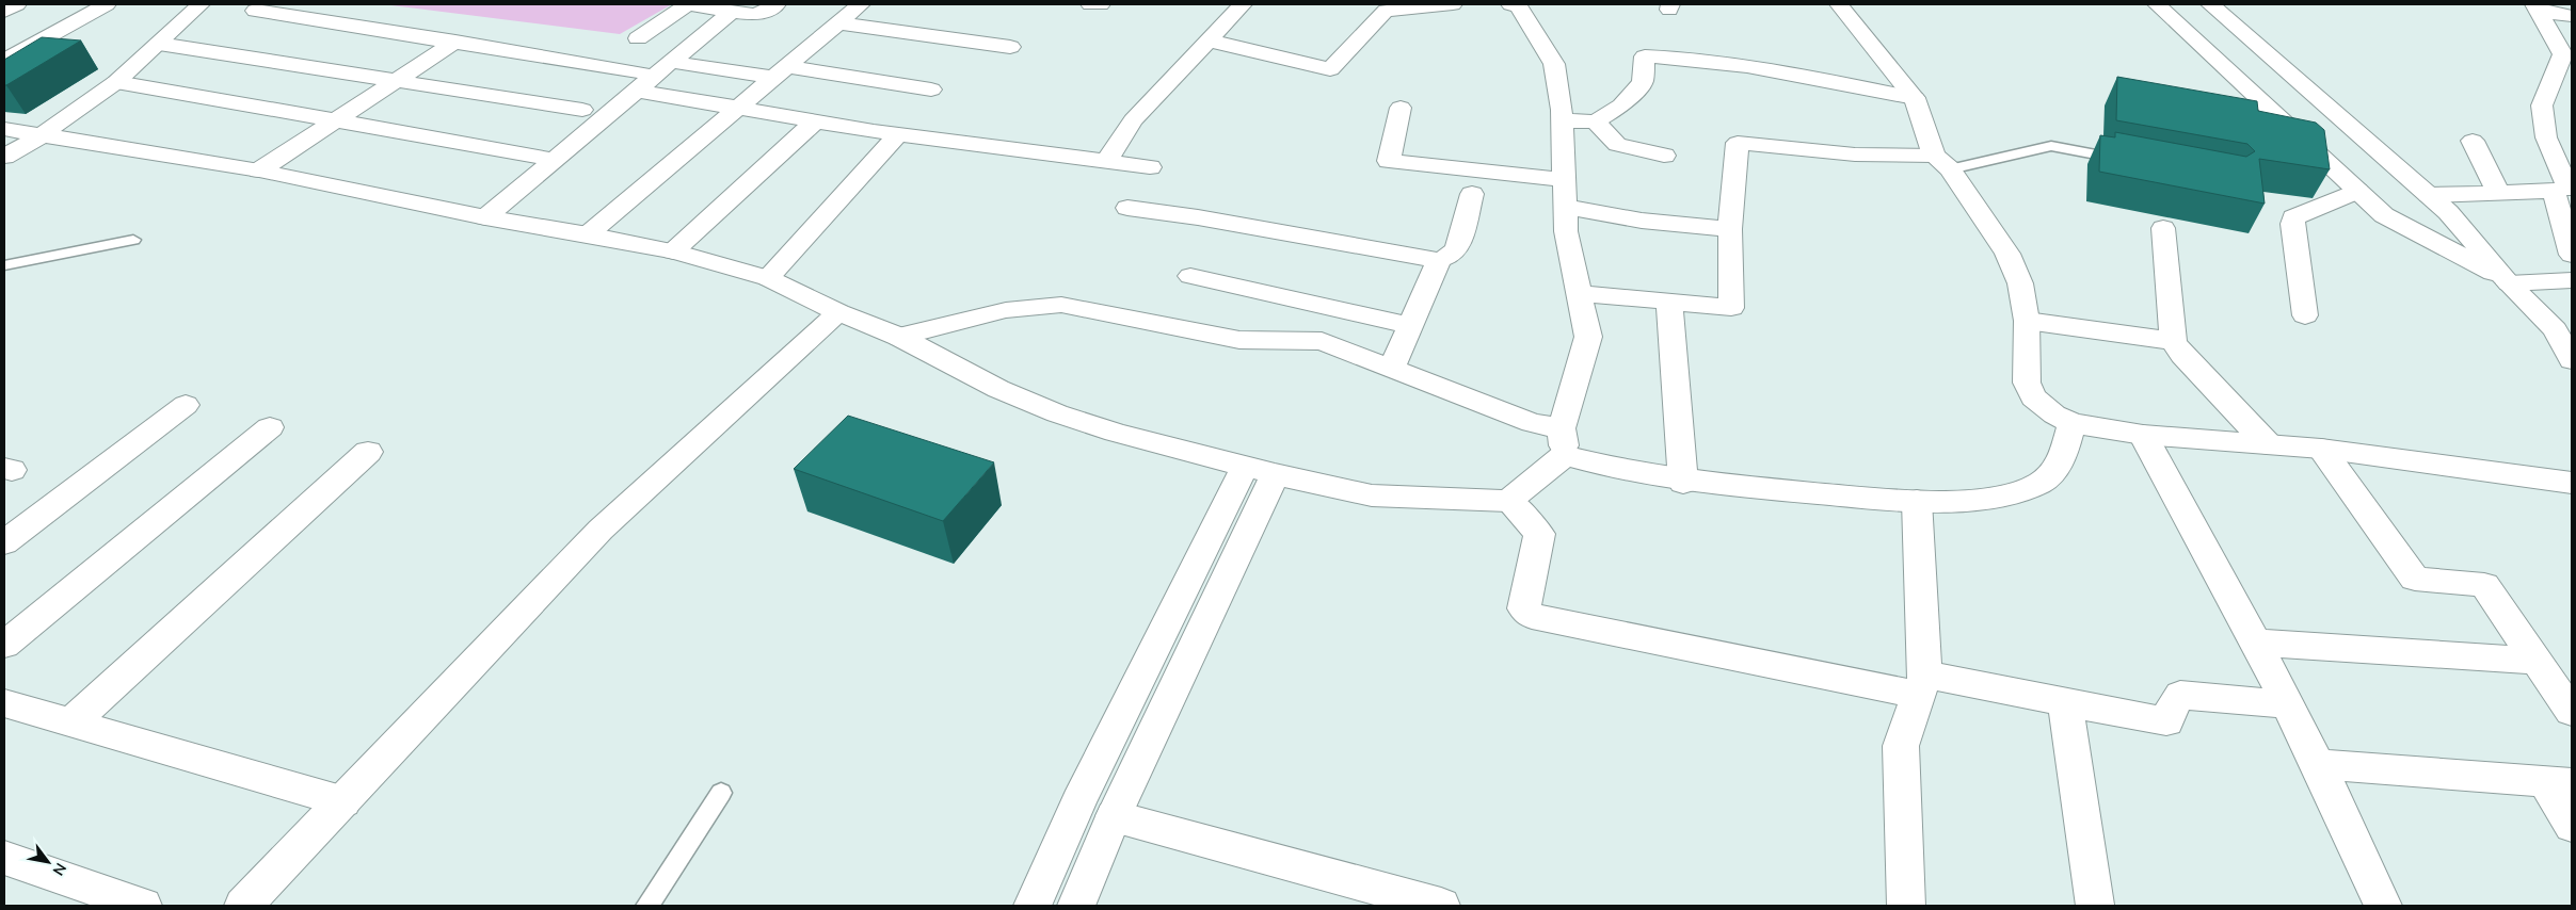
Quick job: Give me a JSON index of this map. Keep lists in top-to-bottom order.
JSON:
{
  "north": "bottom right"
}
